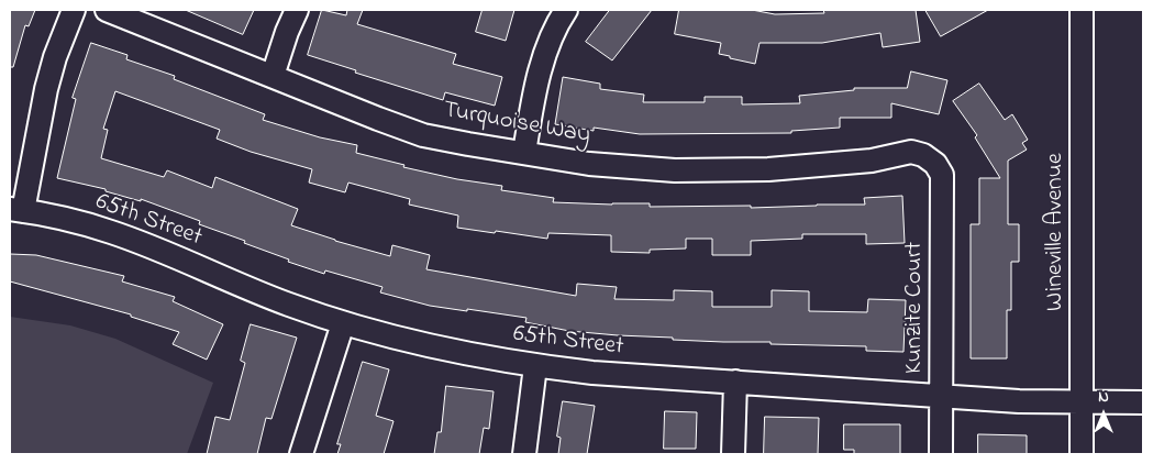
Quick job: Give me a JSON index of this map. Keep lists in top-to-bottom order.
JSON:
{
  "streets": {
    "street": [
      "Turquoise Way",
      "65th Street",
      "Wineville Avenue",
      "Kunzite Court"
    ]
  },
  "crossings": [
    ["Turquoise Way", "Kunzite Court"],
    ["65th Street", "Wineville Avenue"],
    ["65th Street", "Kunzite Court"]
  ],
  "north": "top"
}
